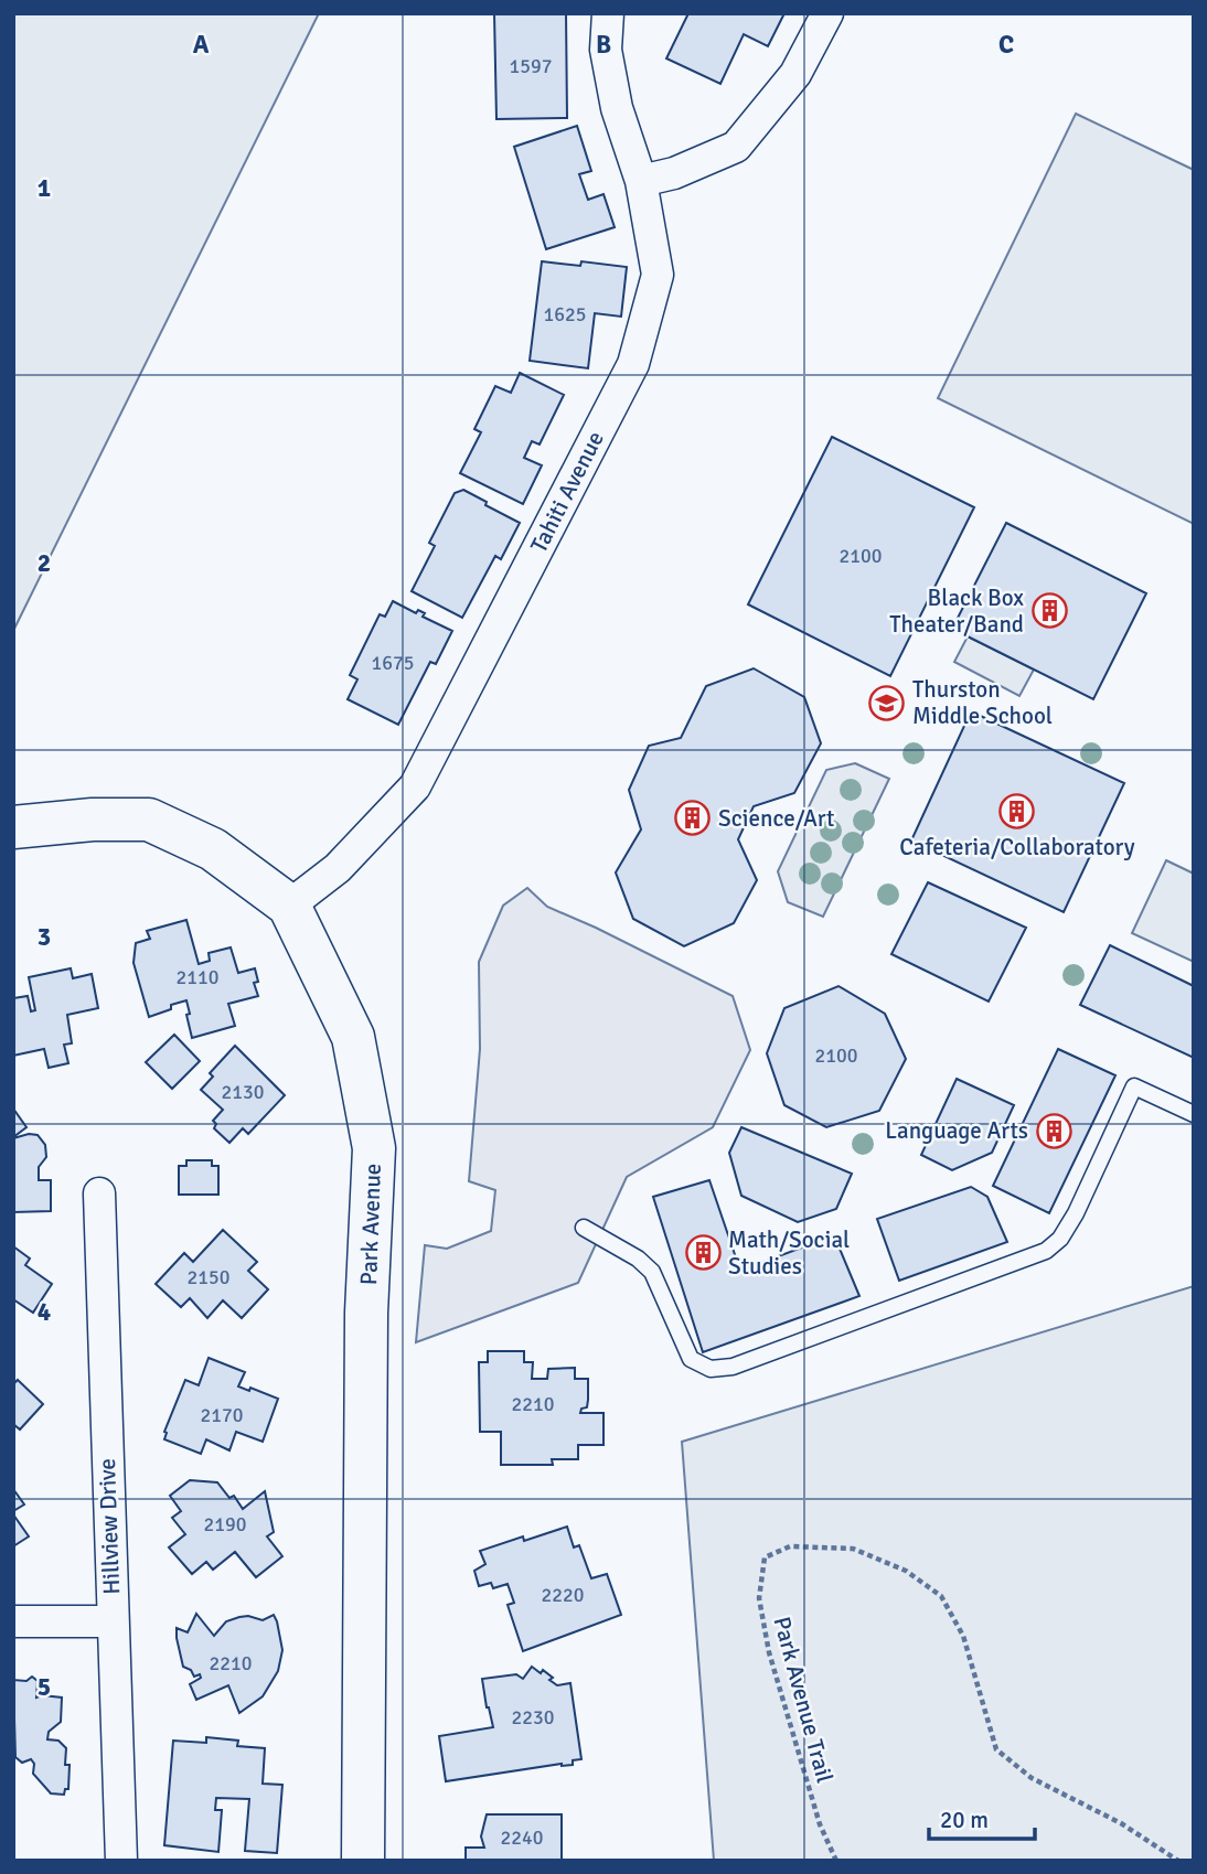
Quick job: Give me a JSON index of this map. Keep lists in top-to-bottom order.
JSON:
{
  "streets": {
    "main road": ["Park Avenue"],
    "street": ["Tahiti Avenue", "Hillview Drive"],
    "path": ["Park Avenue Trail"]
  },
  "crossings": [
    ["Tahiti Avenue", "Park Avenue"]
  ],
  "places": {
    "building": [
      "Black Box Theater/Band",
      "Cafeteria/Collaboratory",
      "Science/Art",
      "Language Arts",
      "Math/Social Studies"
    ],
    "school or university": ["Thurston Middle School"]
  },
  "house_numbers": [
    "1597",
    "1625",
    "2100",
    "1675",
    "2110",
    "2100",
    "2130",
    "2150",
    "2210",
    "2170",
    "2190",
    "2220",
    "2210",
    "2230",
    "2240"
  ],
  "scale_bar": "20 m",
  "grid": {
    "columns": ["A", "B", "C"],
    "rows": [
      "1",
      "2",
      "3",
      "4",
      "5"
    ]
  }
}
